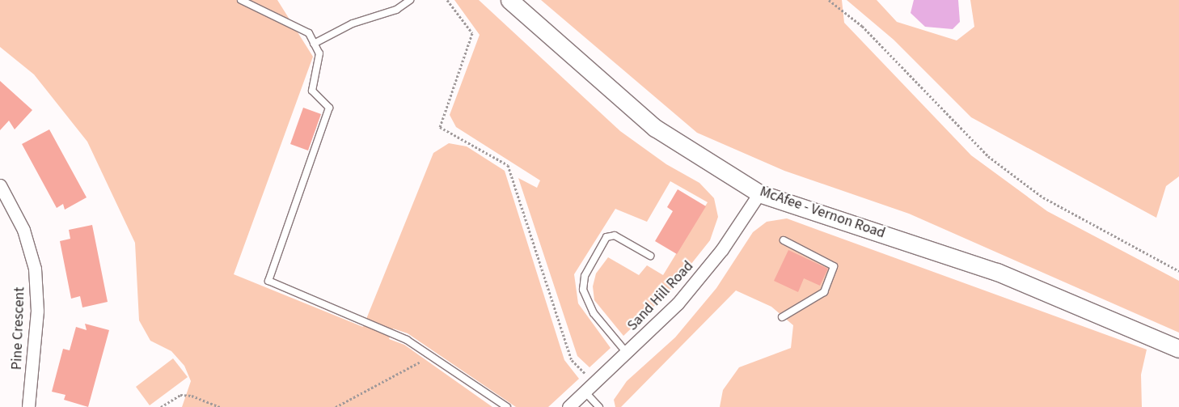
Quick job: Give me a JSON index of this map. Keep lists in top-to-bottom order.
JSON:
{
  "streets": {
    "main road": ["McAfee - Vernon Road"],
    "street": ["Sand Hill Road", "Pine Crescent"]
  },
  "crossings": [
    ["McAfee - Vernon Road", "Sand Hill Road"]
  ]
}
